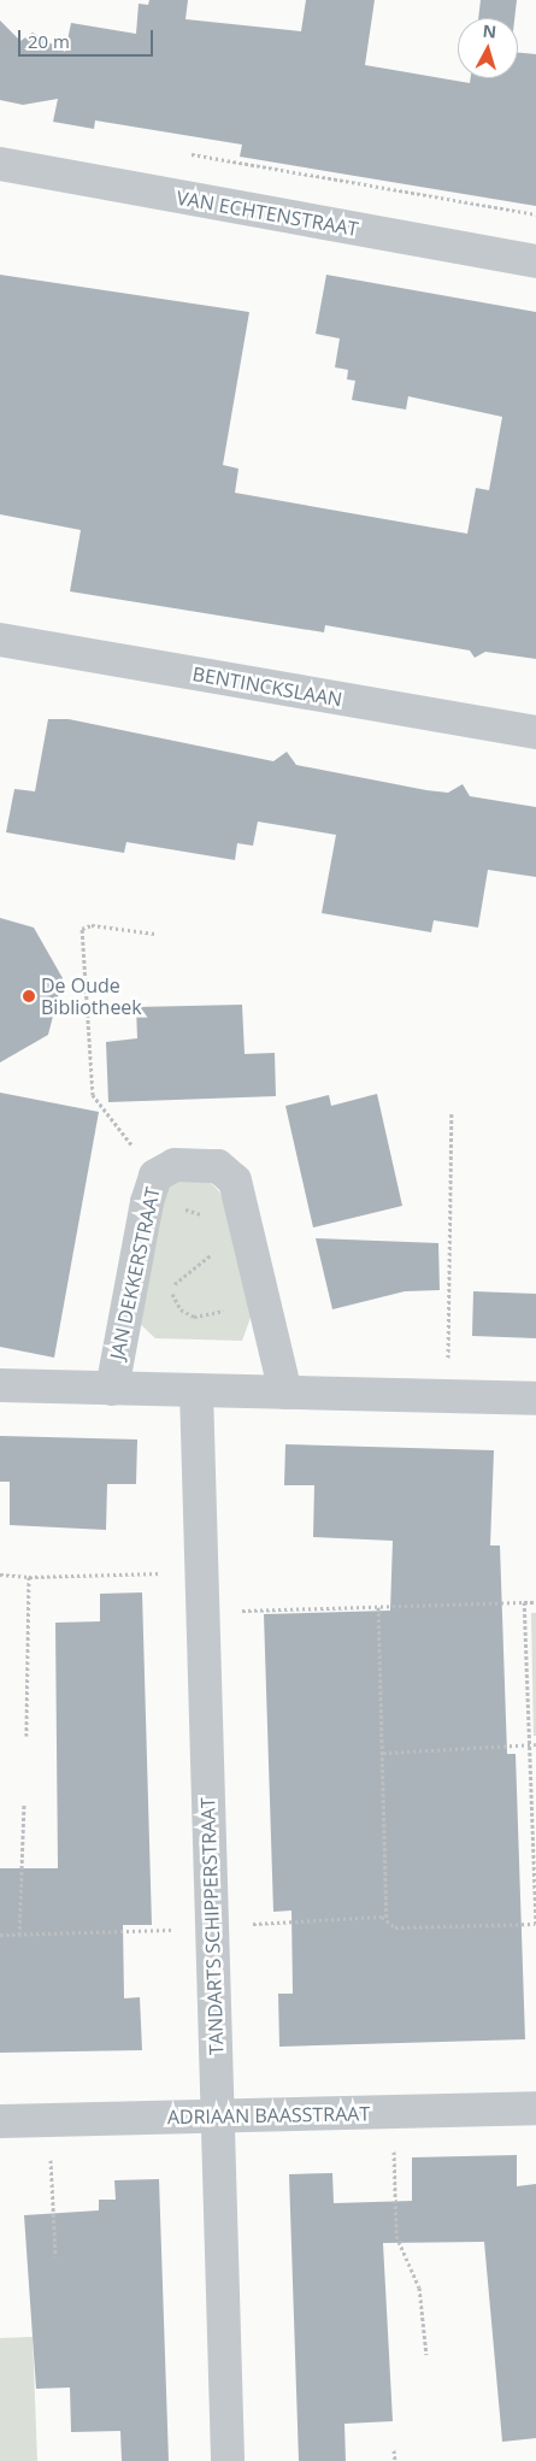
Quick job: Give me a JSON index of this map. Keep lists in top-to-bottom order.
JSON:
{
  "streets": {
    "street": [
      "VAN ECHTENSTRAAT",
      "BENTINCKSLAAN",
      "JAN DEKKERSTRAAT",
      "TANDARTS SCHIPPERSTRAAT",
      "ADRIAAN BAASSTRAAT"
    ]
  },
  "crossings": [
    ["JAN DEKKERSTRAAT", "TANDARTS SCHIPPERSTRAAT"],
    ["TANDARTS SCHIPPERSTRAAT", "ADRIAAN BAASSTRAAT"]
  ],
  "places": ["De Oude Bibliotheek"],
  "scale_bar": "20 m",
  "north": "top"
}
